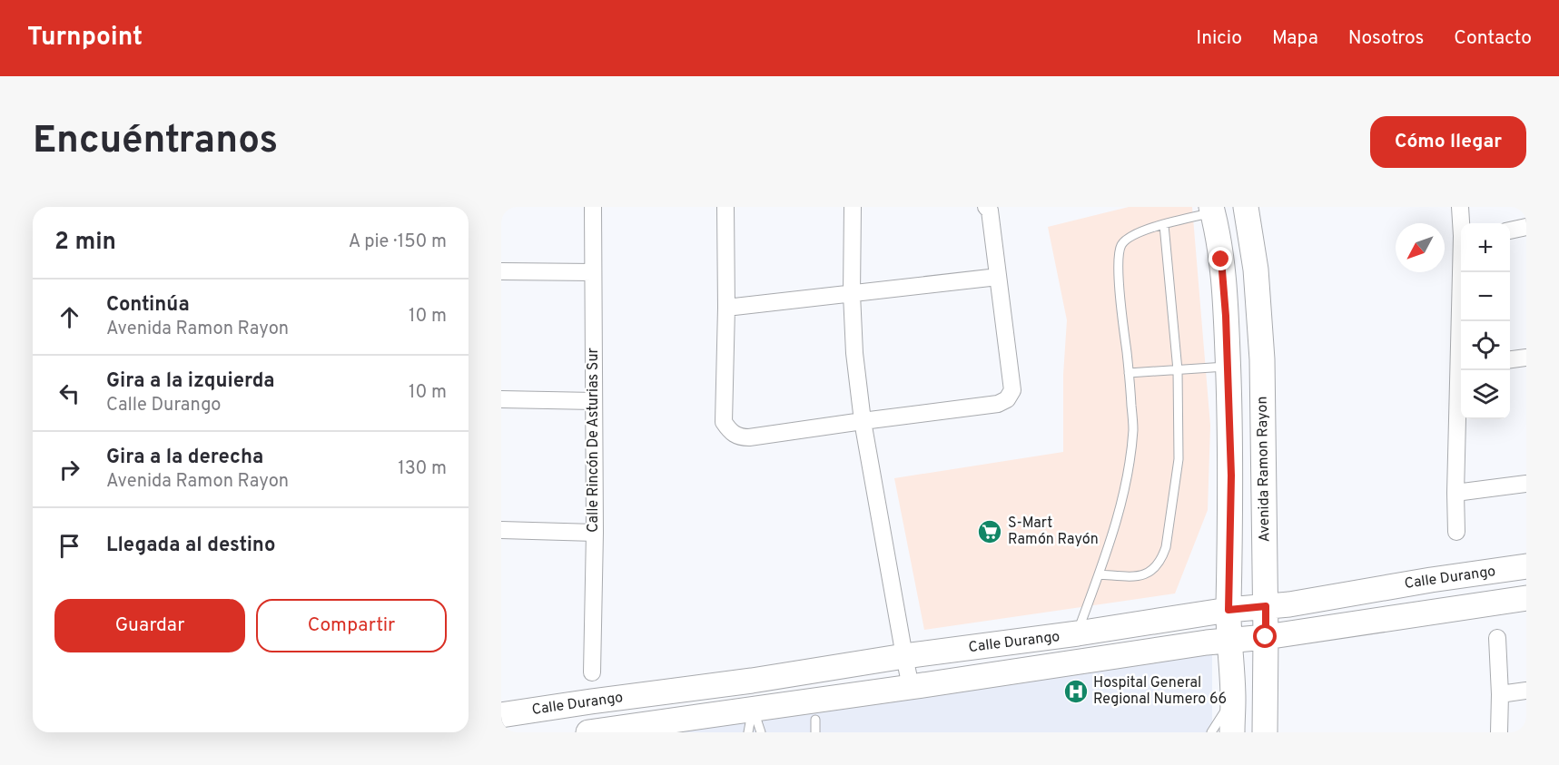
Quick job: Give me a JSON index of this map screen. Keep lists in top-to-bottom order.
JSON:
{
  "streets": {
    "main road": ["Avenida Ramon Rayon", "Calle Durango"],
    "street": ["Calle Rincón De Asturias Sur"]
  },
  "crossings": [
    ["Avenida Ramon Rayon", "Calle Durango"]
  ],
  "places": {
    "supermarket": ["S-Mart Ramón Rayón"],
    "hospital": ["Hospital General Regional Numero 66"]
  },
  "north": "bottom left",
  "page": {
    "header": "Turnpoint",
    "nav": [
      "Inicio",
      "Mapa",
      "Nosotros",
      "Contacto"
    ],
    "buttons": [
      "Cómo llegar",
      ["Guardar", "Compartir"]
    ],
    "title": "Encuéntranos",
    "heading": ["2 min", "A pie · 150 m"],
    "map_buttons": ["+", "−"],
    "list": [
      ["Continúa", "Avenida Ramon Rayon", "10 m"],
      ["Gira a la izquierda", "Calle Durango", "10 m"],
      ["Gira a la derecha", "Avenida Ramon Rayon", "130 m"],
      "Llegada al destino"
    ]
  }
}
